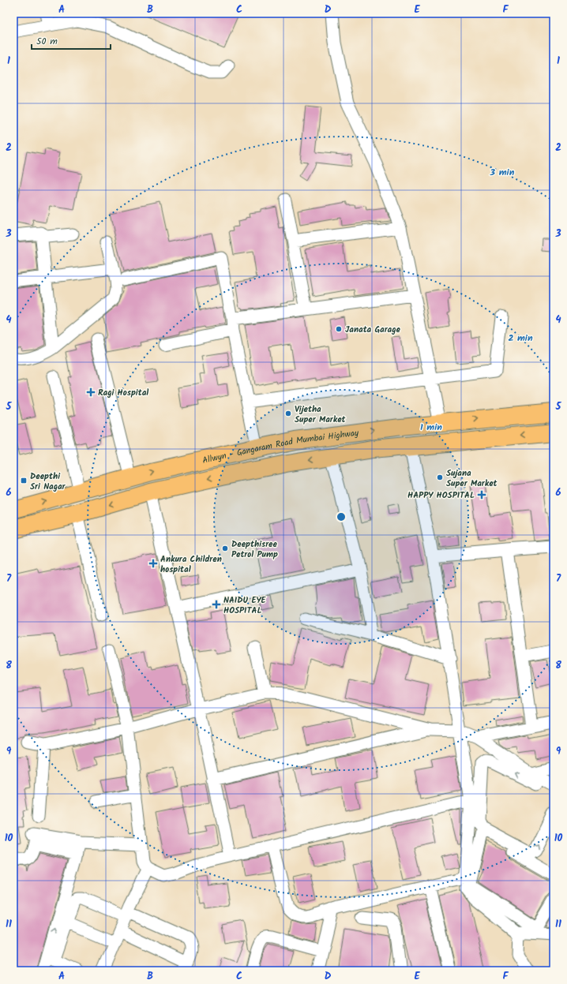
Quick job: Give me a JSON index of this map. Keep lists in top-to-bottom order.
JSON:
{
  "streets": {
    "highway": ["Allwyn - Gangaram Road Mumbai Highway"]
  },
  "places": {
    "other": [
      "Janata Garage",
      "Vijetha Super Market",
      "Sujana Super Market",
      "Deepthisree Petrol Pump"
    ],
    "health": [
      "Ragi Hospital",
      "HAPPY HOSPITAL",
      "Ankura Children hospital",
      "NAIDU EYE HOSPITAL"
    ],
    "transit": ["Deepthi Sri Nagar"]
  },
  "scale_bar": "50 m",
  "grid": {
    "columns": [
      "A",
      "B",
      "C",
      "D",
      "E",
      "F"
    ],
    "rows": [
      "1",
      "2",
      "3",
      "4",
      "5",
      "6",
      "7",
      "8",
      "9",
      "10",
      "11"
    ]
  },
  "rings": ["3 min", "2 min", "1 min"]
}
